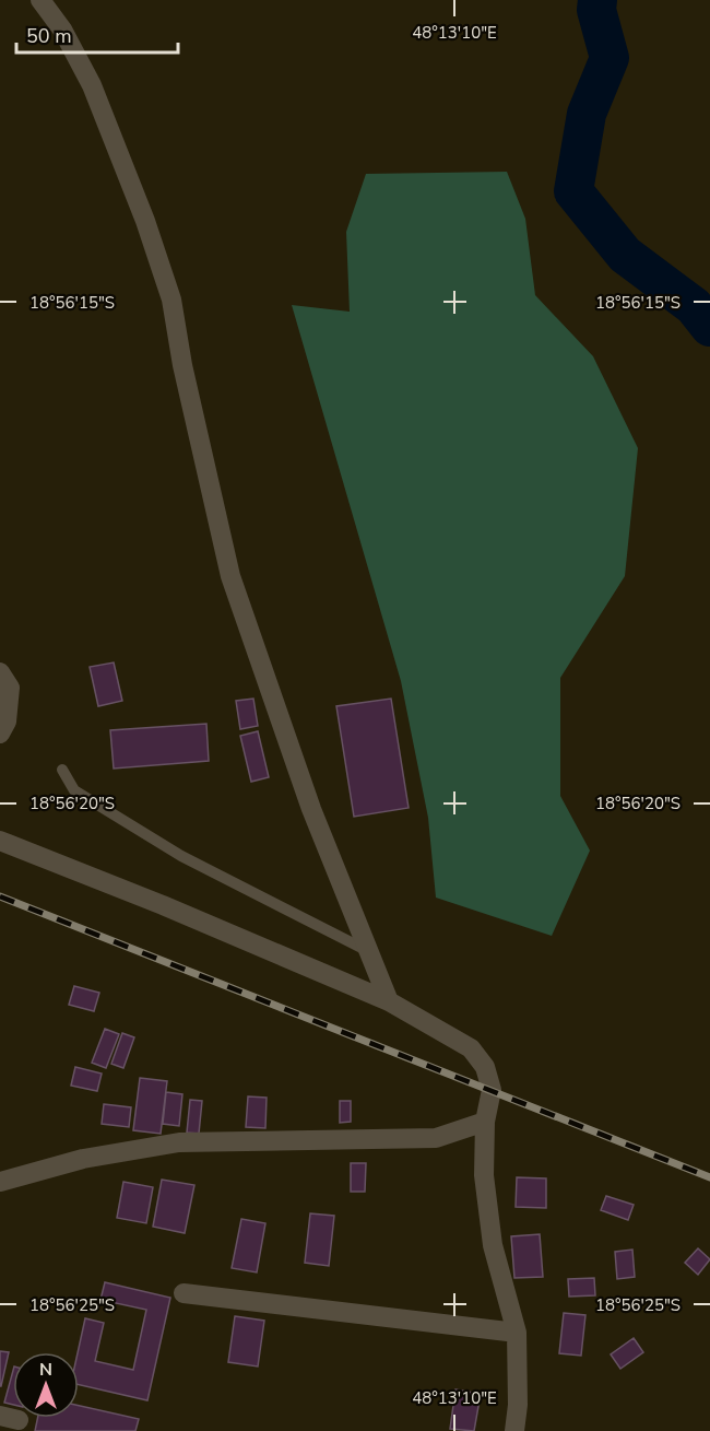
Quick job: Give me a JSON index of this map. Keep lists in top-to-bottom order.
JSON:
{
  "scale_bar": "50 m",
  "north": "top",
  "coordinates": [
    "48°13'10\"E",
    "18°56'15\"S",
    "18°56'20\"S",
    "18°56'25\"S"
  ]
}
